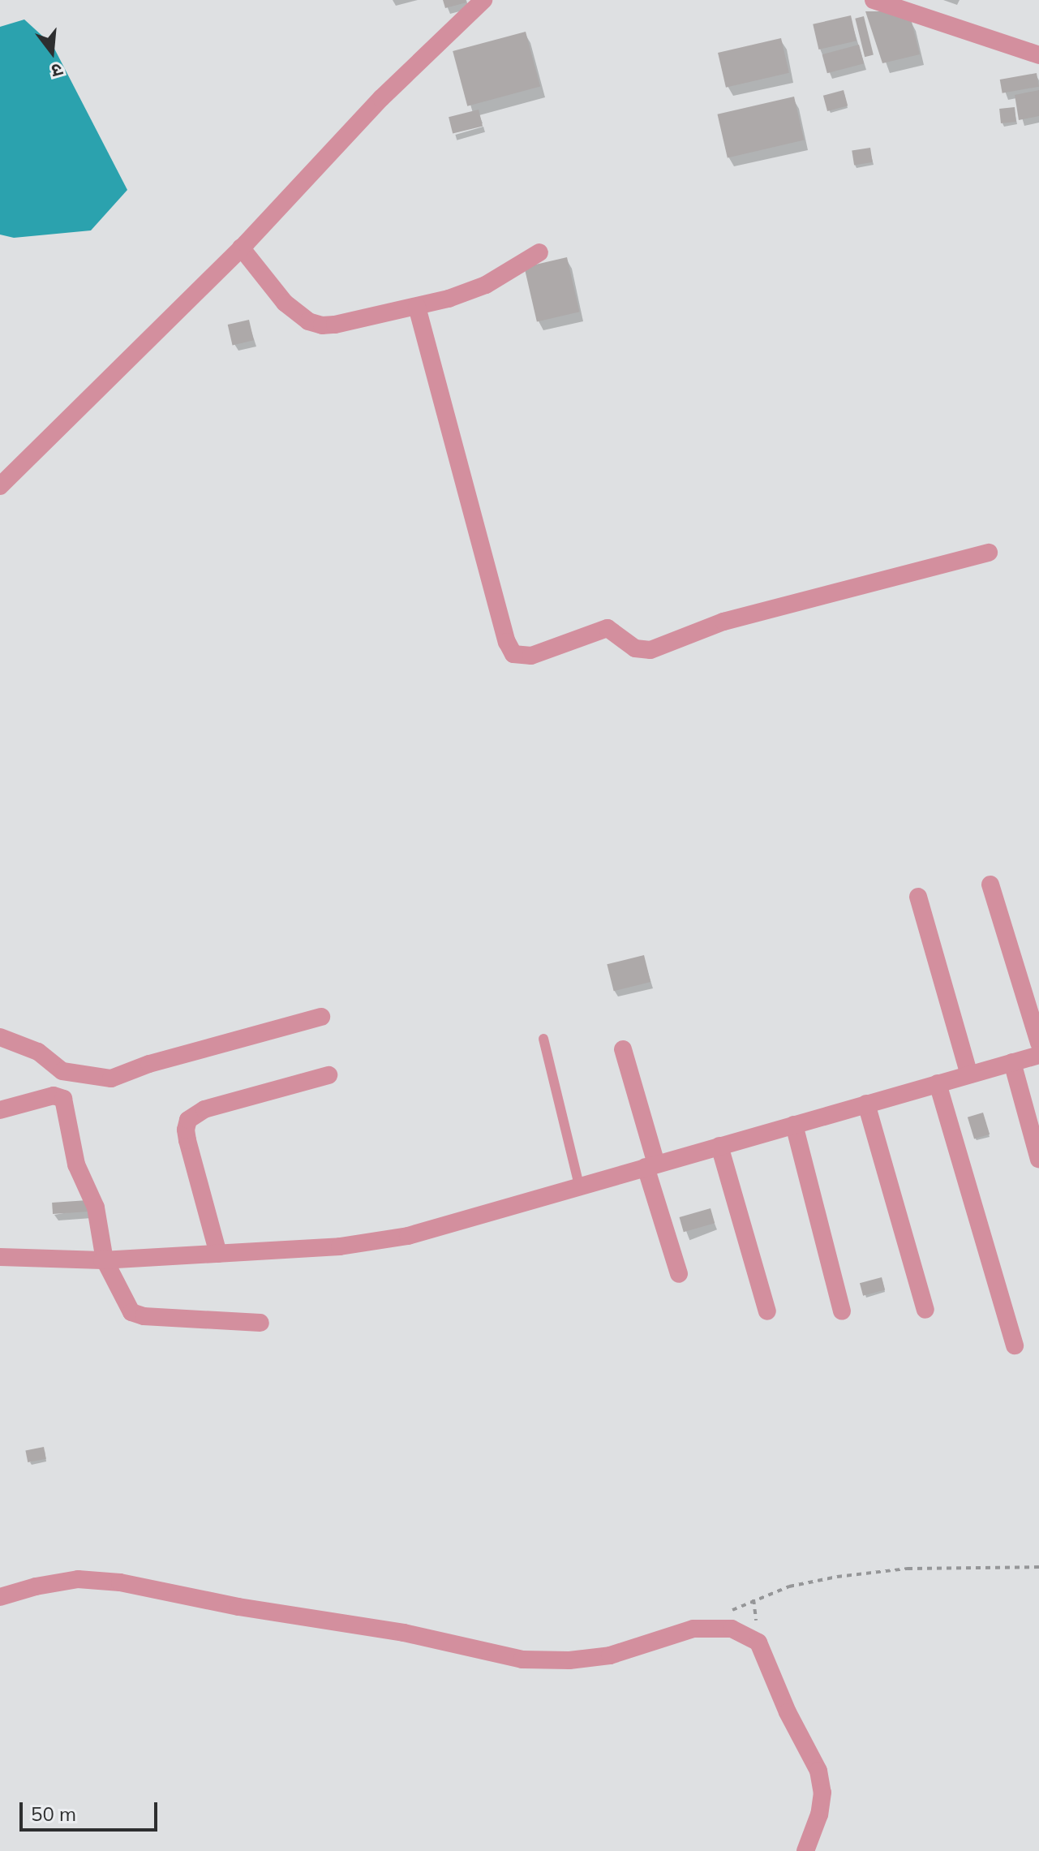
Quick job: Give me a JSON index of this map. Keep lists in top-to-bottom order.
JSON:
{
  "scale_bar": "50 m",
  "north": "bottom"
}
